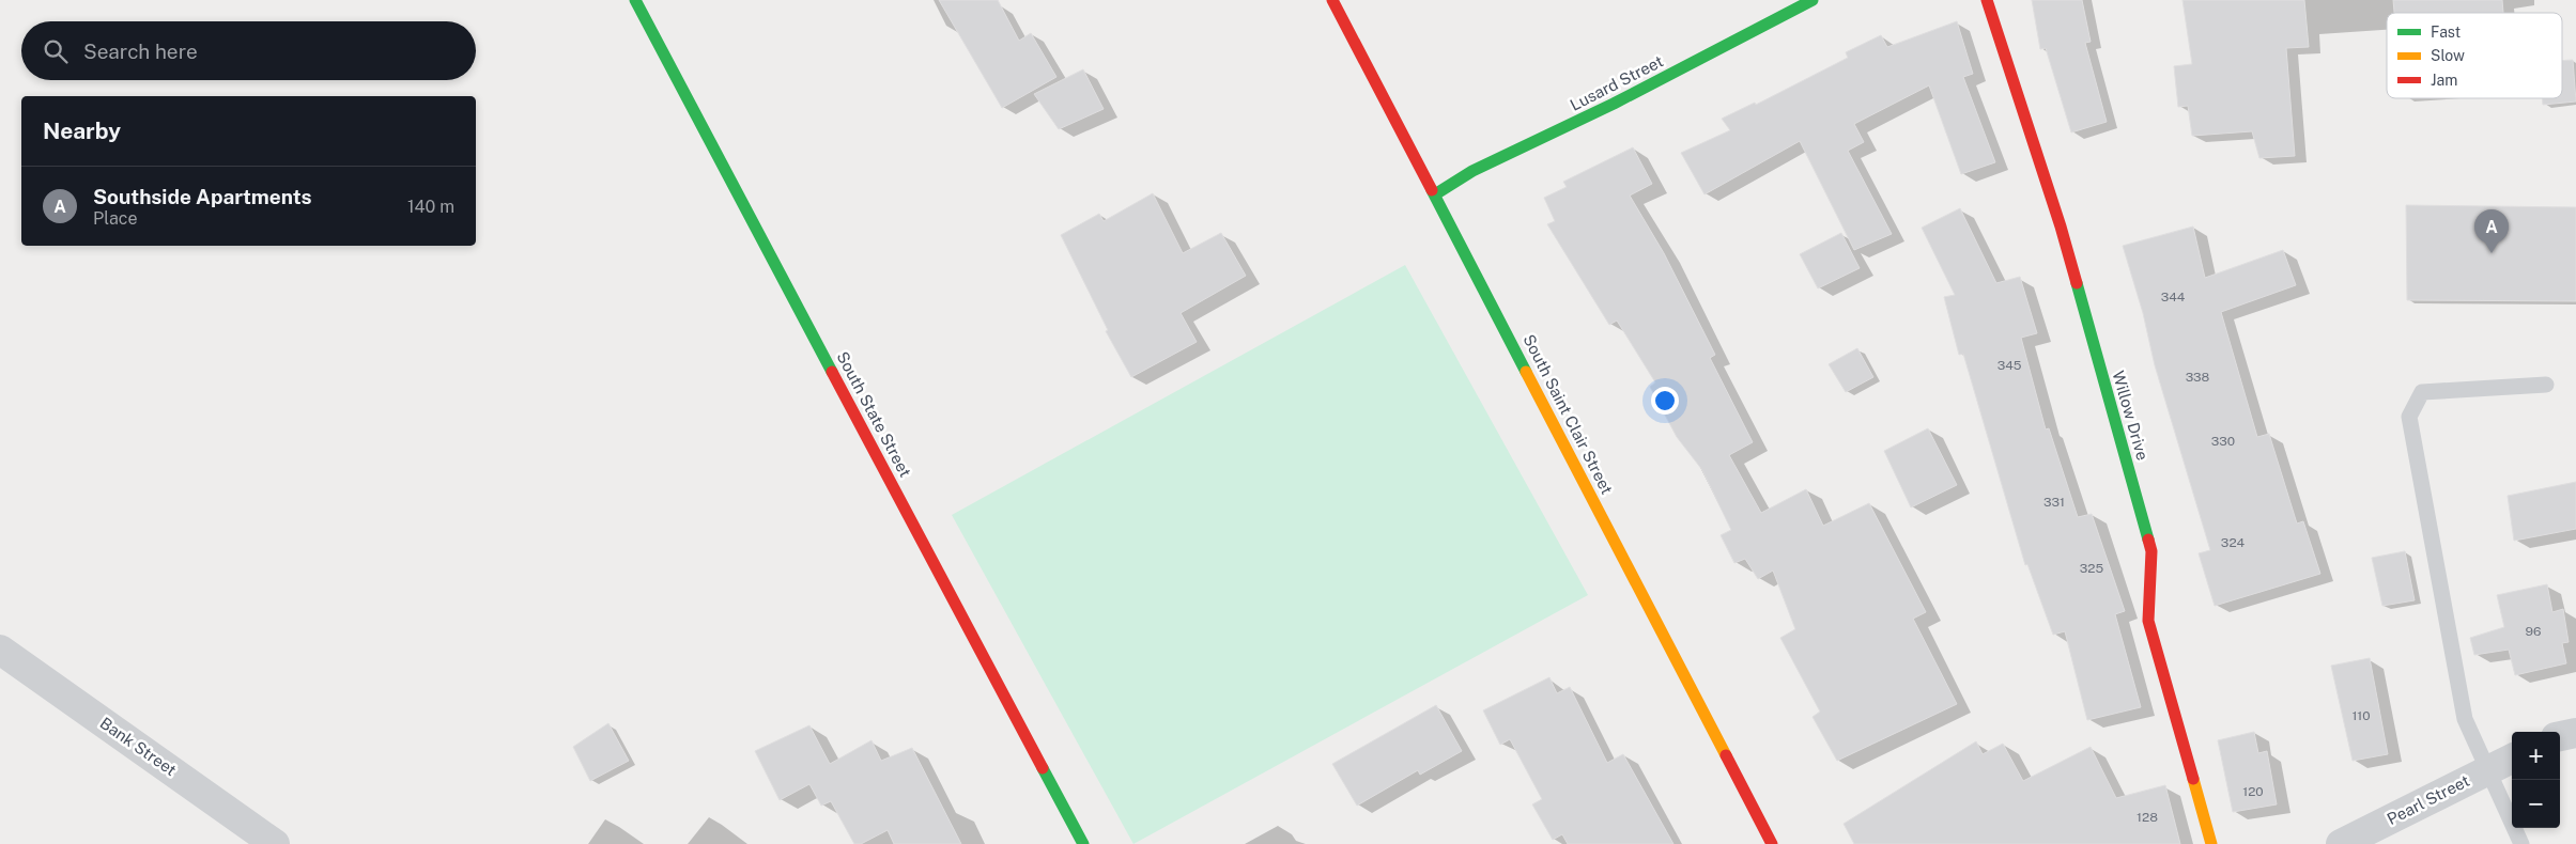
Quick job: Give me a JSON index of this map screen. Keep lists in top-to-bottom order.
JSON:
{
  "streets": {
    "street": [
      "Lusard Street",
      "South State Street",
      "South Saint Clair Street",
      "Willow Drive",
      "Bank Street",
      "Pearl Street"
    ]
  },
  "crossings": [
    ["Lusard Street", "South Saint Clair Street"]
  ],
  "house_numbers": [
    "344",
    "345",
    "338",
    "330",
    "331",
    "324",
    "325",
    "96",
    "110",
    "120",
    "128"
  ],
  "legend": ["Fast", "Slow", "Jam"],
  "page": {
    "search": "Search here",
    "heading": "Nearby",
    "list": [
      {
        "mark": "A",
        "name": "Southside Apartments",
        "note": "Place",
        "value": "140 m"
      }
    ],
    "pins": "A",
    "map_buttons": ["+", "−"]
  }
}
